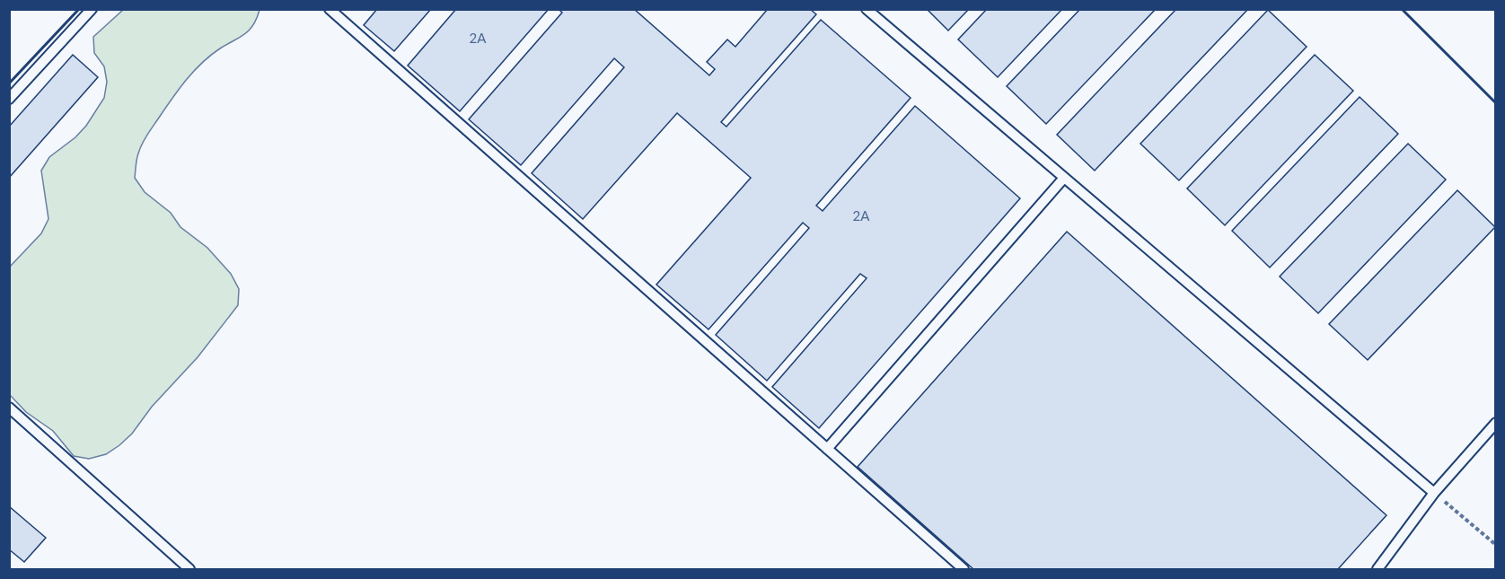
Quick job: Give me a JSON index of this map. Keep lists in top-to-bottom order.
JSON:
{
  "house_numbers": ["2А", "2А"]
}
